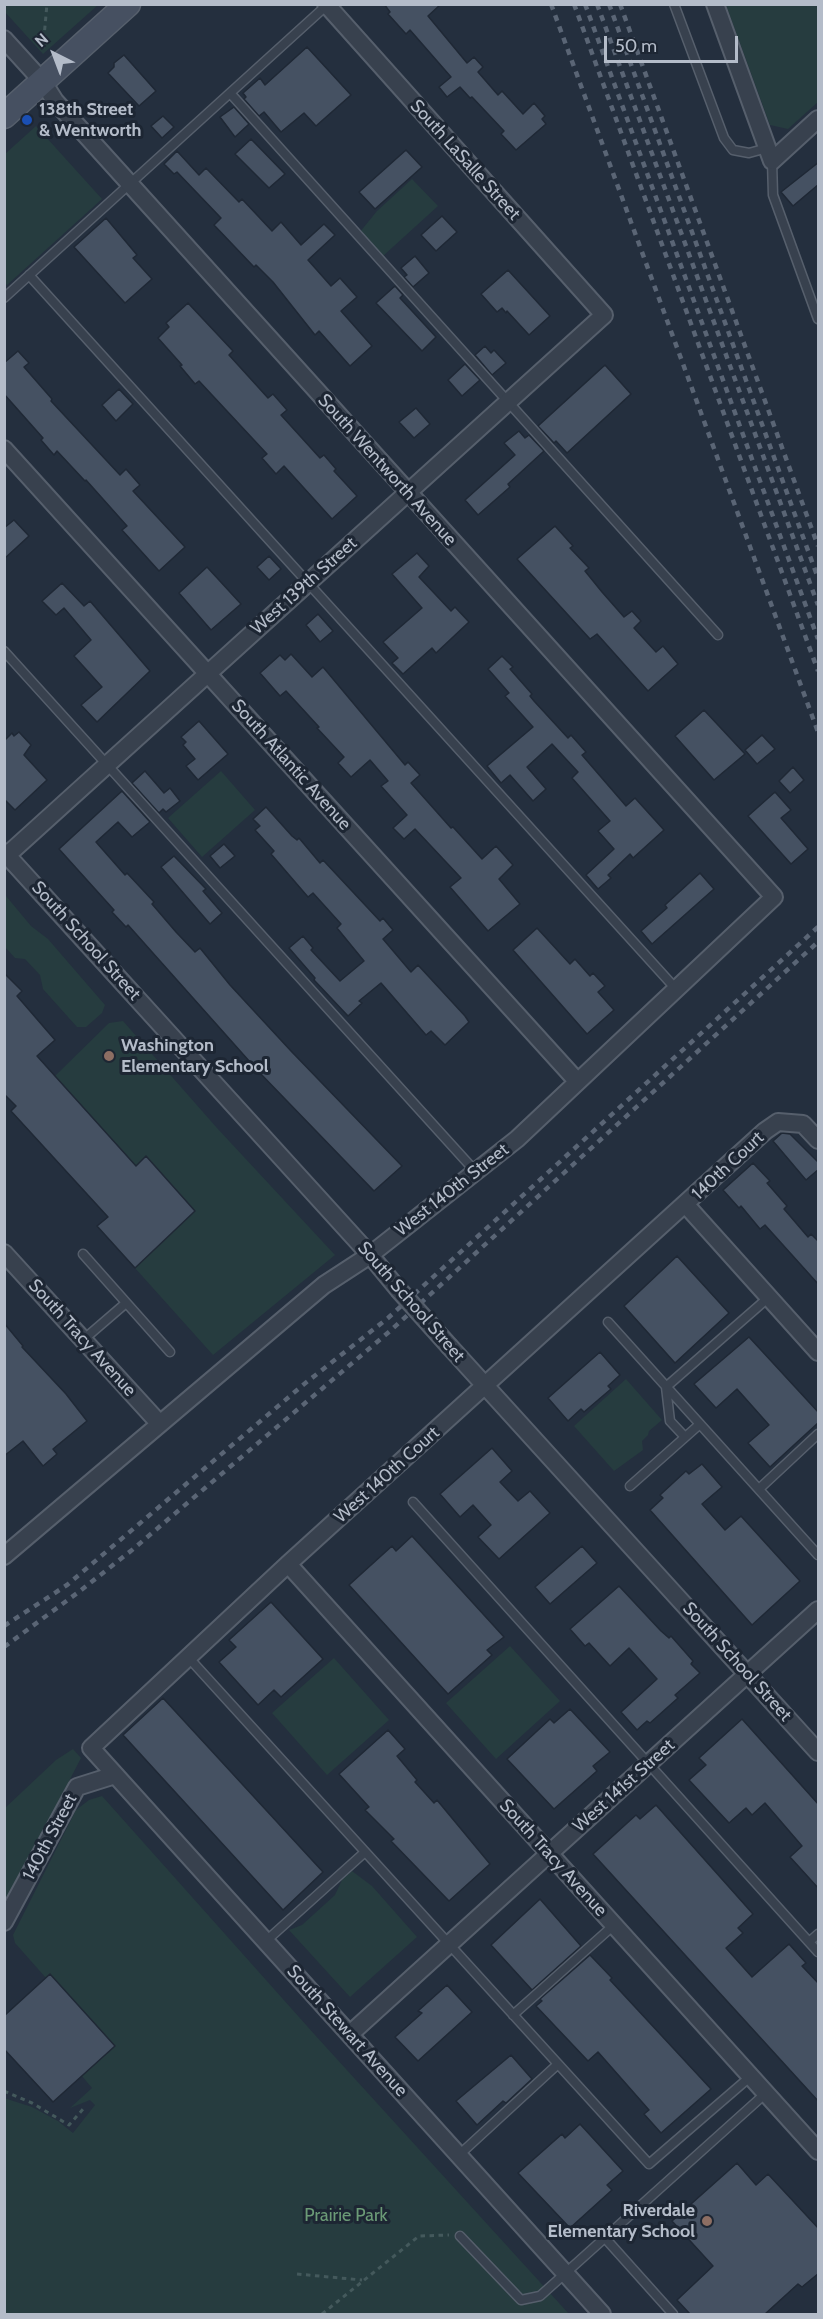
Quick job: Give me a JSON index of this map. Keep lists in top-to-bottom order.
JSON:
{
  "streets": {
    "street": [
      "South LaSalle Street",
      "South Wentworth Avenue",
      "West 139th Street",
      "South Atlantic Avenue",
      "South School Street",
      "140th Court",
      "West 140th Street",
      "South Tracy Avenue",
      "West 140th Court",
      "West 141st Street",
      "140th Street",
      "South Stewart Avenue"
    ]
  },
  "crossings": [
    ["South LaSalle Street", "West 139th Street"],
    ["South Wentworth Avenue", "West 139th Street"],
    ["South Wentworth Avenue", "West 140th Street"],
    ["West 139th Street", "South Atlantic Avenue"],
    ["West 139th Street", "South School Street"],
    ["South Atlantic Avenue", "West 140th Street"],
    ["South School Street", "West 140th Street"],
    ["South School Street", "West 140th Court"],
    ["South School Street", "West 141st Street"],
    ["140th Court", "West 140th Court"],
    ["West 140th Street", "South Tracy Avenue"],
    ["South Tracy Avenue", "West 140th Court"],
    ["South Tracy Avenue", "West 141st Street"],
    ["West 140th Court", "South Stewart Avenue"],
    ["West 141st Street", "South Stewart Avenue"],
    ["140th Street", "South Stewart Avenue"]
  ],
  "parks": ["Prairie Park"],
  "places": ["138th Street & Wentworth", "Washington Elementary School", "Riverdale Elementary School"],
  "scale_bar": "50 m",
  "north": "top left"
}
